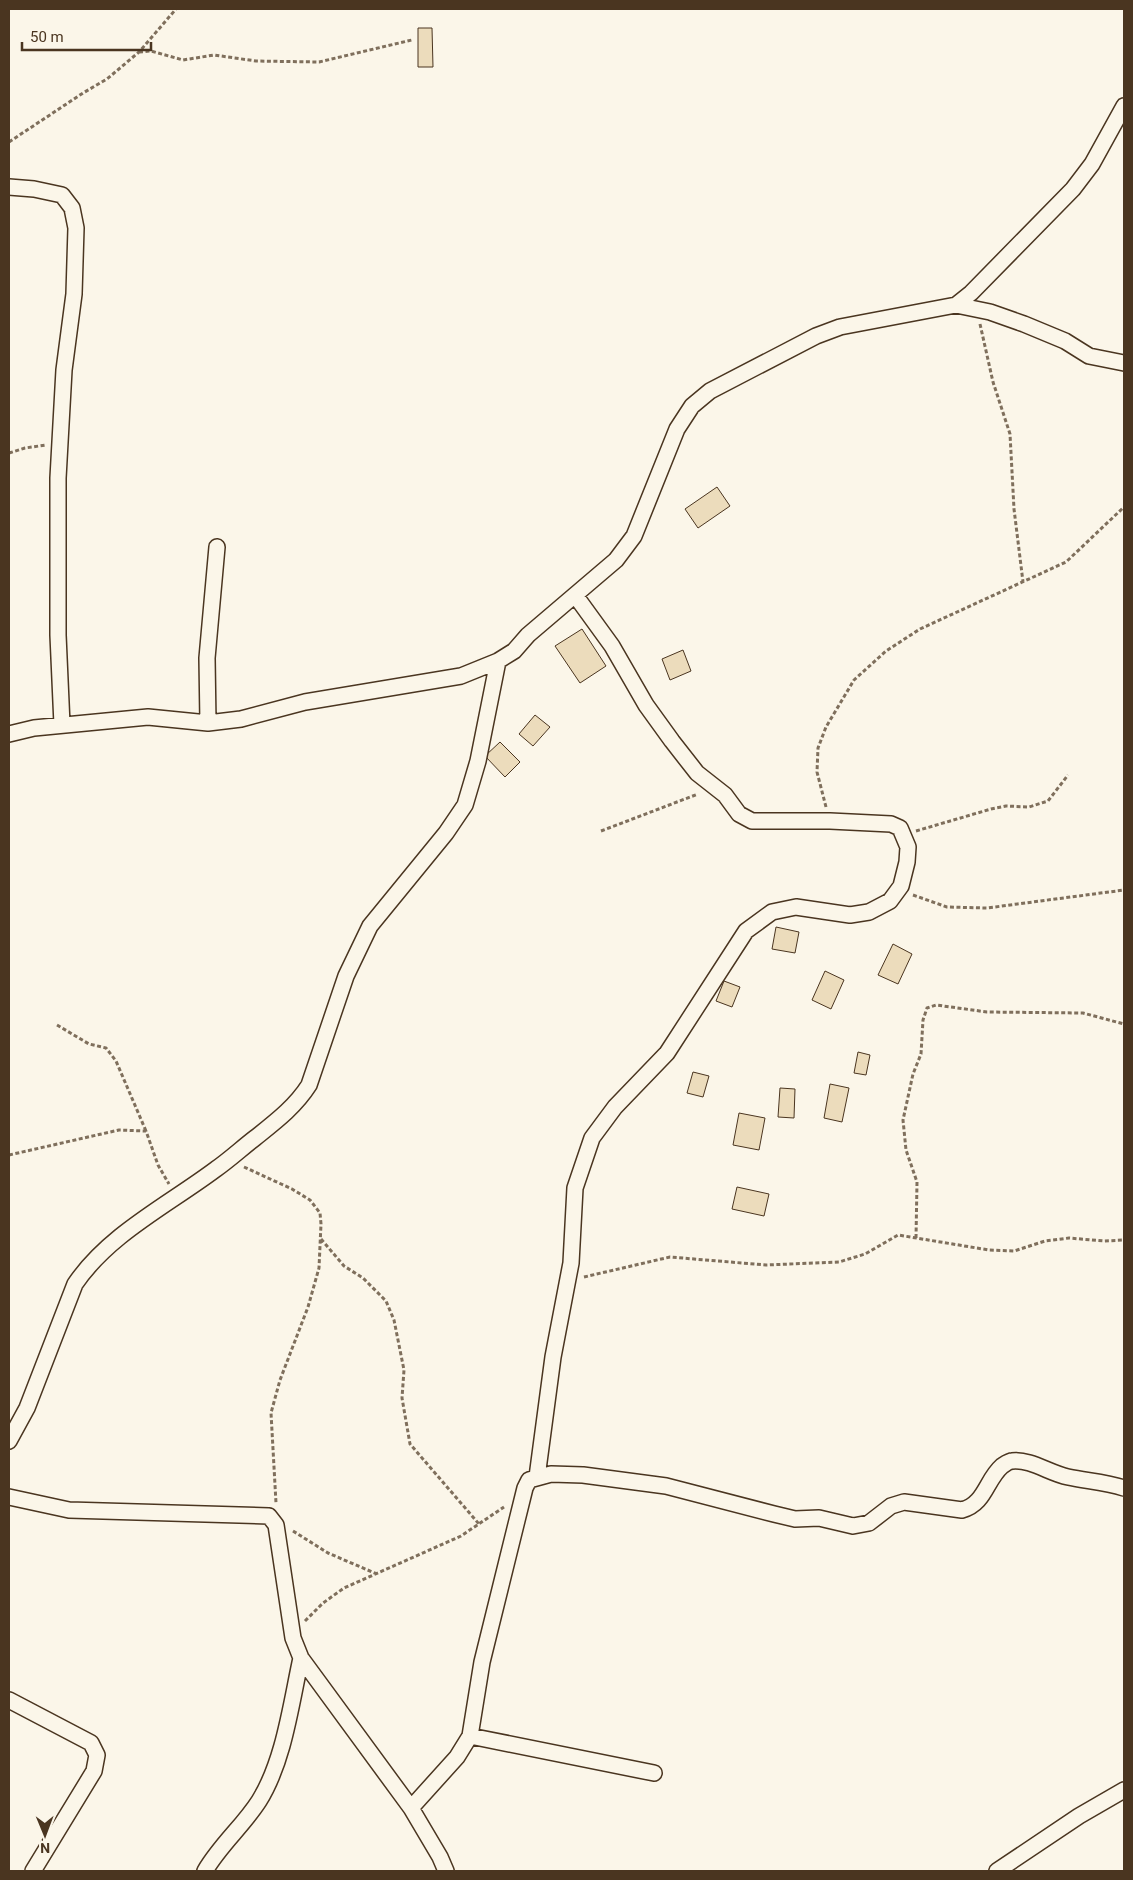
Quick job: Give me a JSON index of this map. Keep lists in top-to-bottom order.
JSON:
{
  "scale_bar": "50 m",
  "north": "bottom"
}
